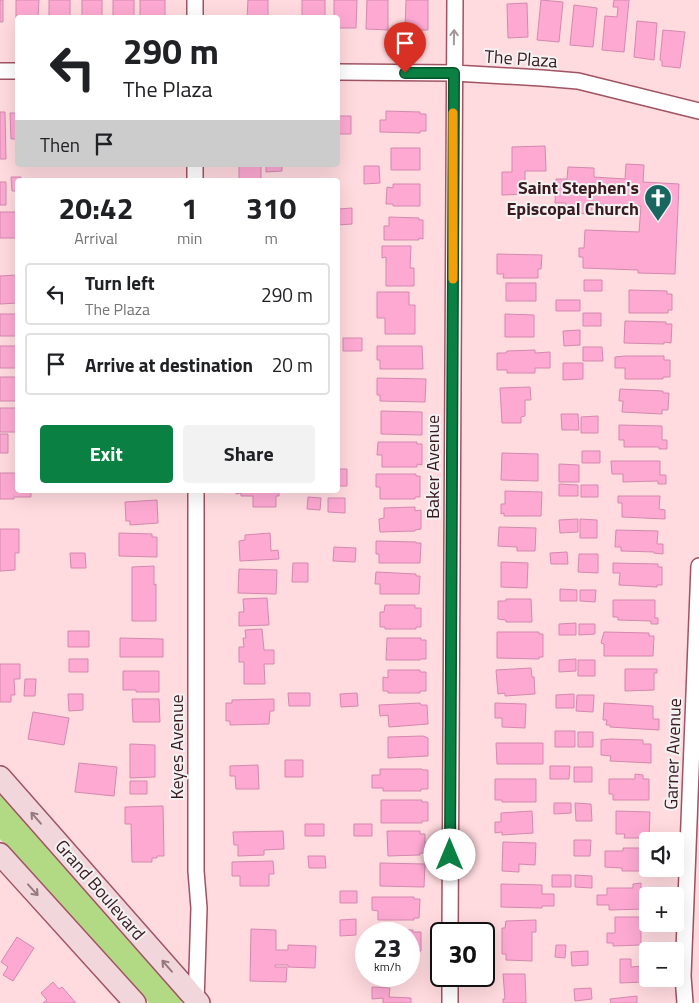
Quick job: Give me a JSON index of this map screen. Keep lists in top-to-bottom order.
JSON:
{
  "streets": {
    "street": [
      "The Plaza",
      "Baker Avenue",
      "Keyes Avenue",
      "Garner Avenue",
      "Grand Boulevard"
    ]
  },
  "crossings": [
    ["The Plaza", "Baker Avenue"],
    ["Keyes Avenue", "Grand Boulevard"]
  ],
  "places": {
    "church": ["Saint Stephen's Episcopal Church"]
  },
  "page": {
    "turn": ["290 m", "The Plaza"],
    "then": "Then",
    "eta": [
      "20:42",
      "Arrival",
      "1",
      "min",
      "310",
      "m"
    ],
    "list": [
      {
        "name": "Turn left",
        "note": "The Plaza",
        "value": "290 m"
      },
      {
        "name": "Arrive at destination",
        "value": "20 m"
      }
    ],
    "buttons": ["Exit", "Share"],
    "map_buttons": ["+", "−"],
    "speed": "23 km/h",
    "limit": "30"
  }
}
